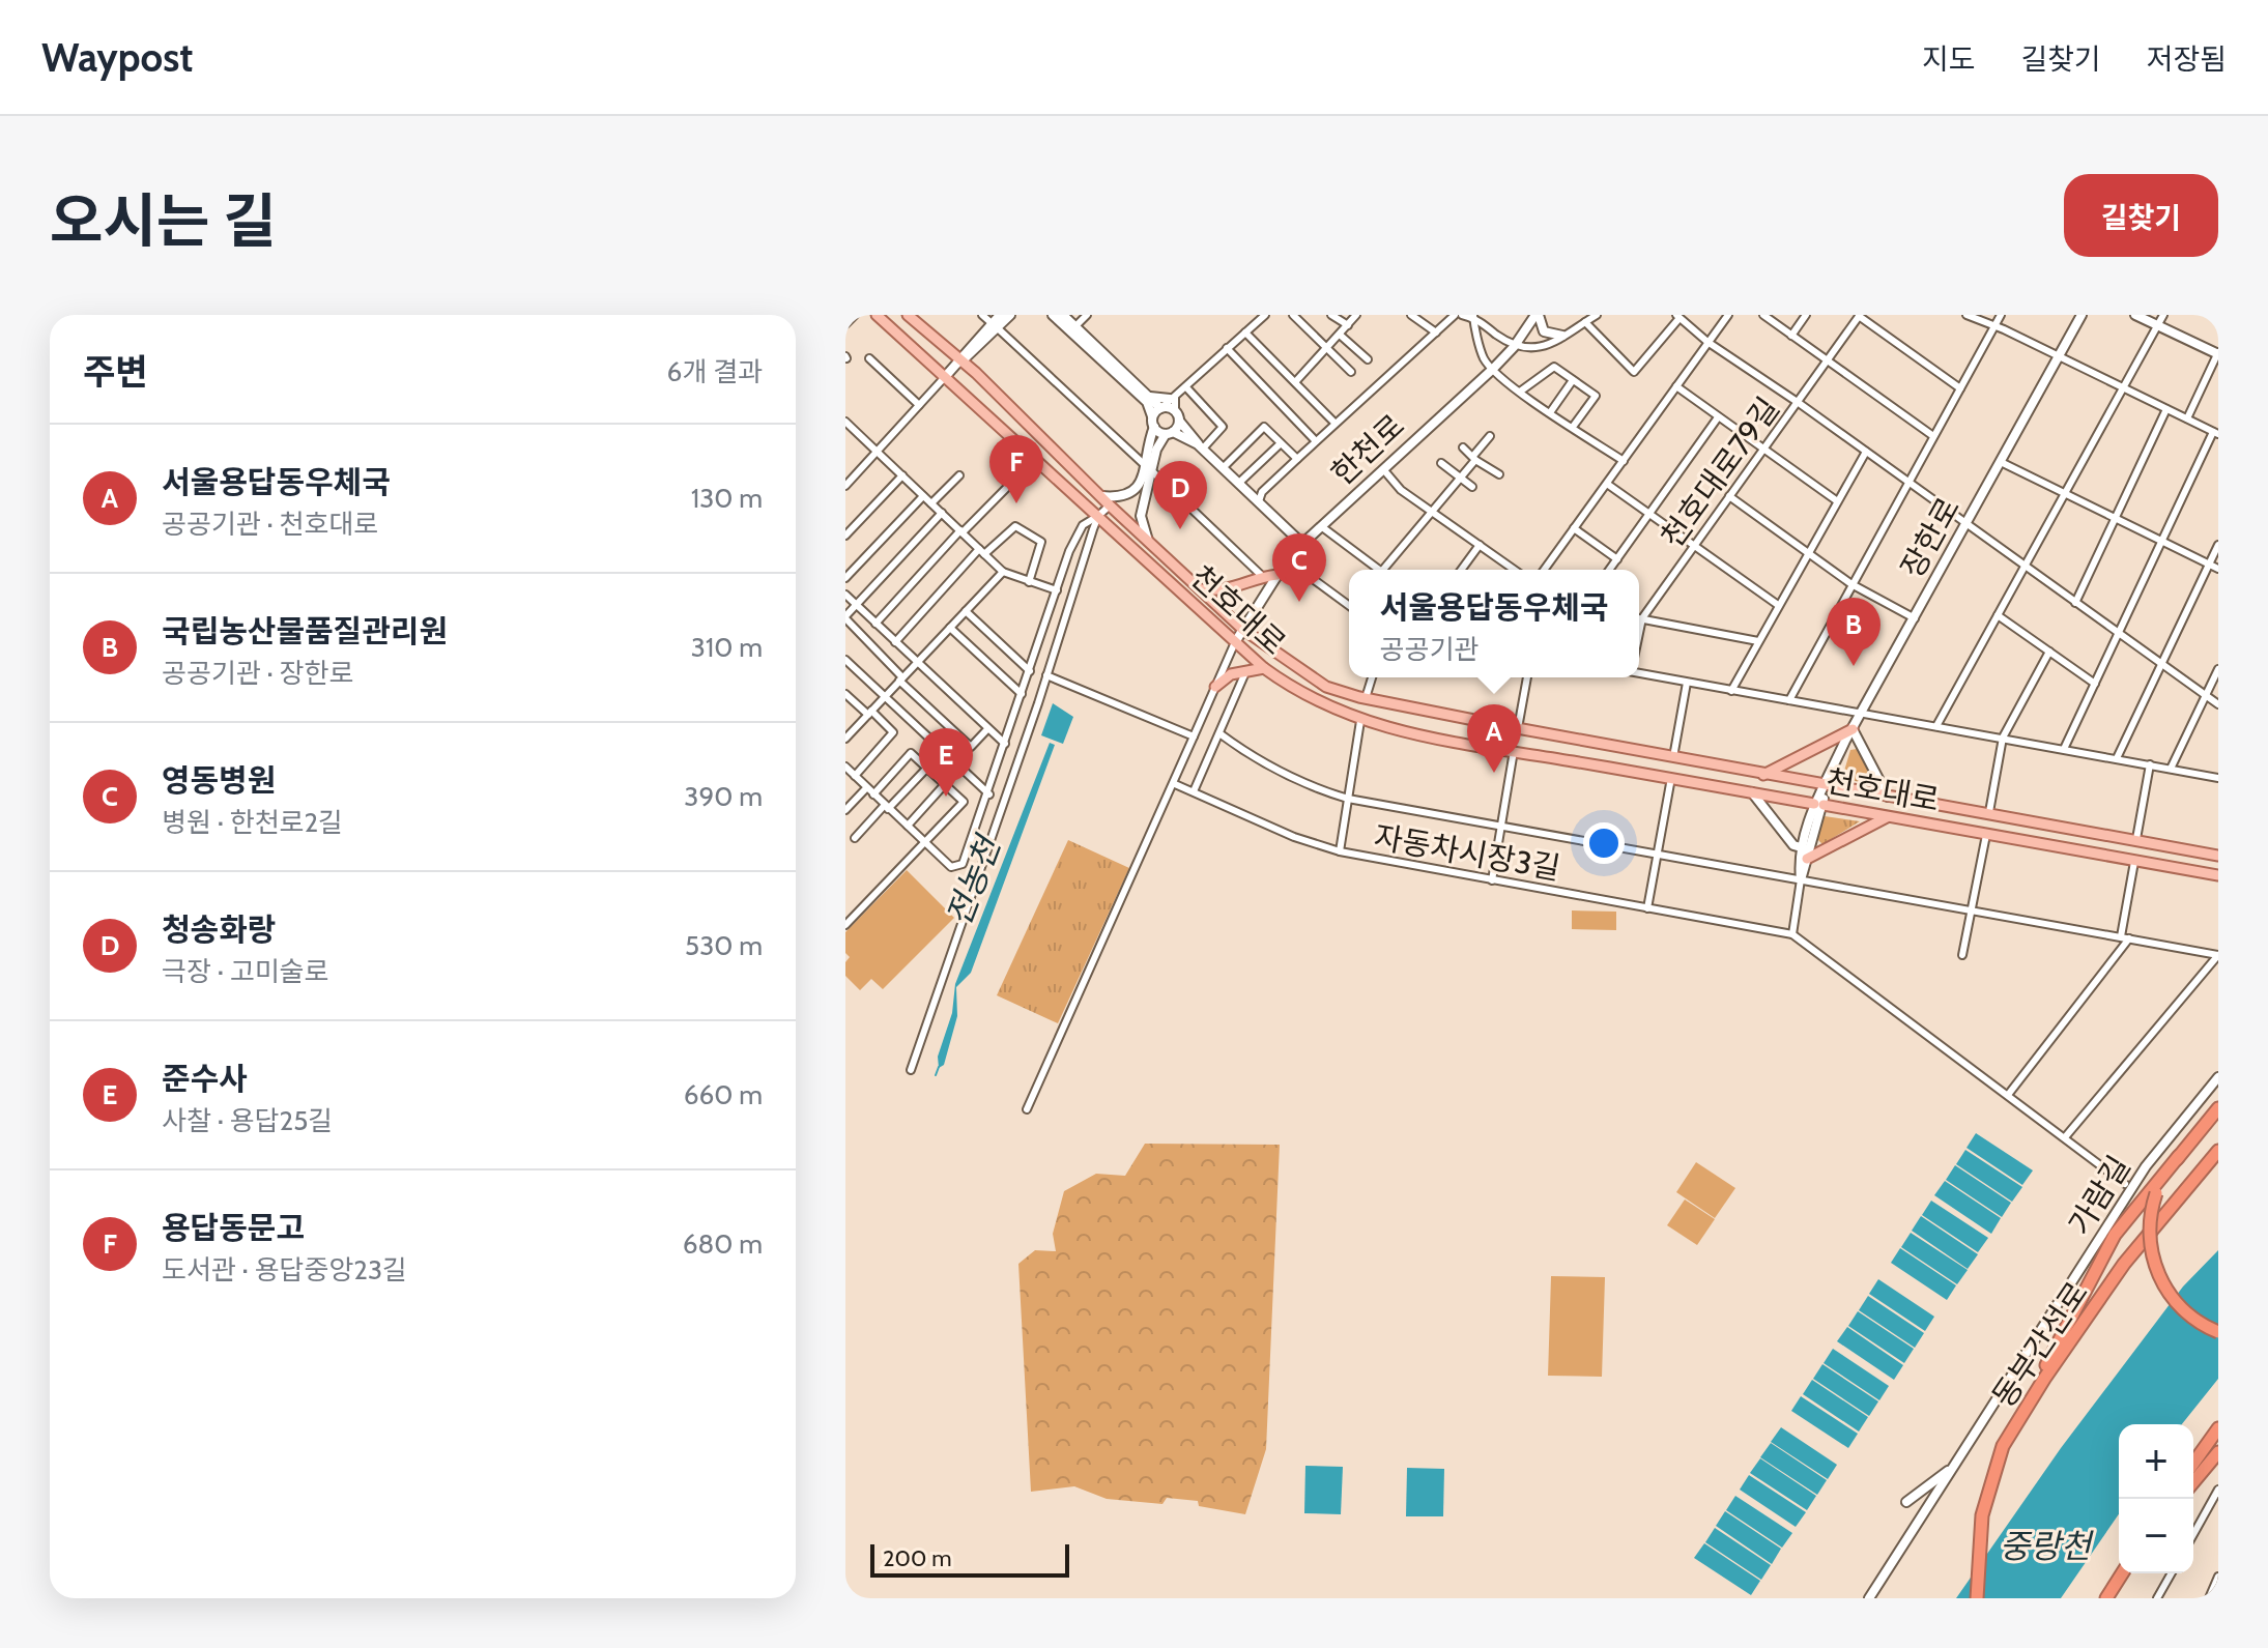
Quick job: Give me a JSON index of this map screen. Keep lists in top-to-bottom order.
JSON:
{
  "streets": {
    "highway": ["동부간선로"],
    "main road": ["천호대로"],
    "street": [
      "한천로",
      "천호대로79길",
      "장한로",
      "자동차시장3길",
      "가람길"
    ]
  },
  "crossings": [
    ["한천로", "천호대로"],
    ["장한로", "천호대로"],
    ["천호대로", "자동차시장3길"]
  ],
  "water": ["전농천", "중랑천"],
  "scale_bar": "200 m",
  "page": {
    "header": "Waypost",
    "nav": ["지도", "길찾기", "저장됨"],
    "title": "오시는 길",
    "buttons": "길찾기",
    "heading": ["주변", "6개 결과"],
    "list": [
      {
        "mark": "A",
        "name": "서울용답동우체국",
        "note": "공공기관 · 천호대로",
        "value": "130 m"
      },
      {
        "mark": "B",
        "name": "국립농산물품질관리원",
        "note": "공공기관 · 장한로",
        "value": "310 m"
      },
      {
        "mark": "C",
        "name": "영동병원",
        "note": "병원 · 한천로2길",
        "value": "390 m"
      },
      {
        "mark": "D",
        "name": "청송화랑",
        "note": "극장 · 고미술로",
        "value": "530 m"
      },
      {
        "mark": "E",
        "name": "준수사",
        "note": "사찰 · 용답25길",
        "value": "660 m"
      },
      {
        "mark": "F",
        "name": "용답동문고",
        "note": "도서관 · 용답중앙23길",
        "value": "680 m"
      }
    ],
    "pins": [
      "F",
      "D",
      "C",
      "B",
      "A",
      "E"
    ],
    "popup": ["서울용답동우체국", "공공기관"],
    "map_buttons": ["+", "−"],
    "scale": "200 m"
  }
}
